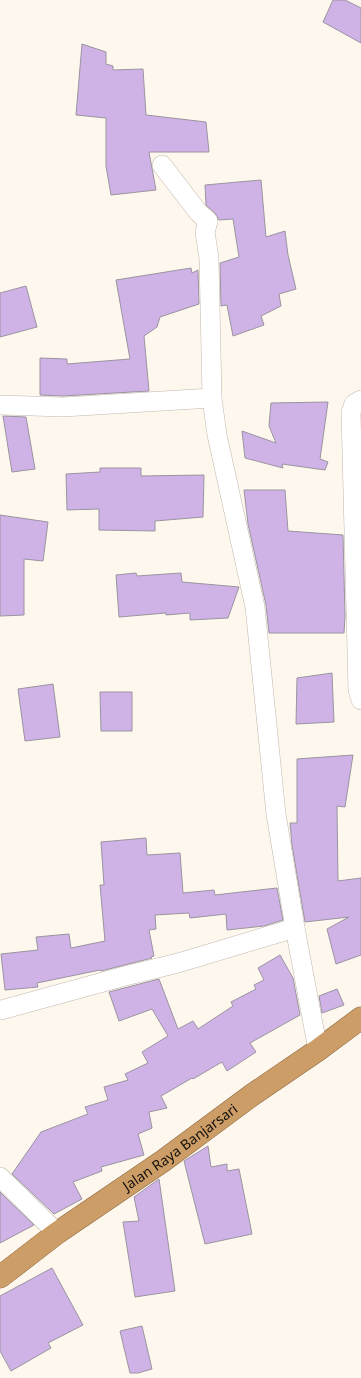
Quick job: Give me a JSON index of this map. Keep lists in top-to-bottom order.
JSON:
{
  "streets": {
    "highway": ["Jalan Raya Banjarsari"]
  }
}
